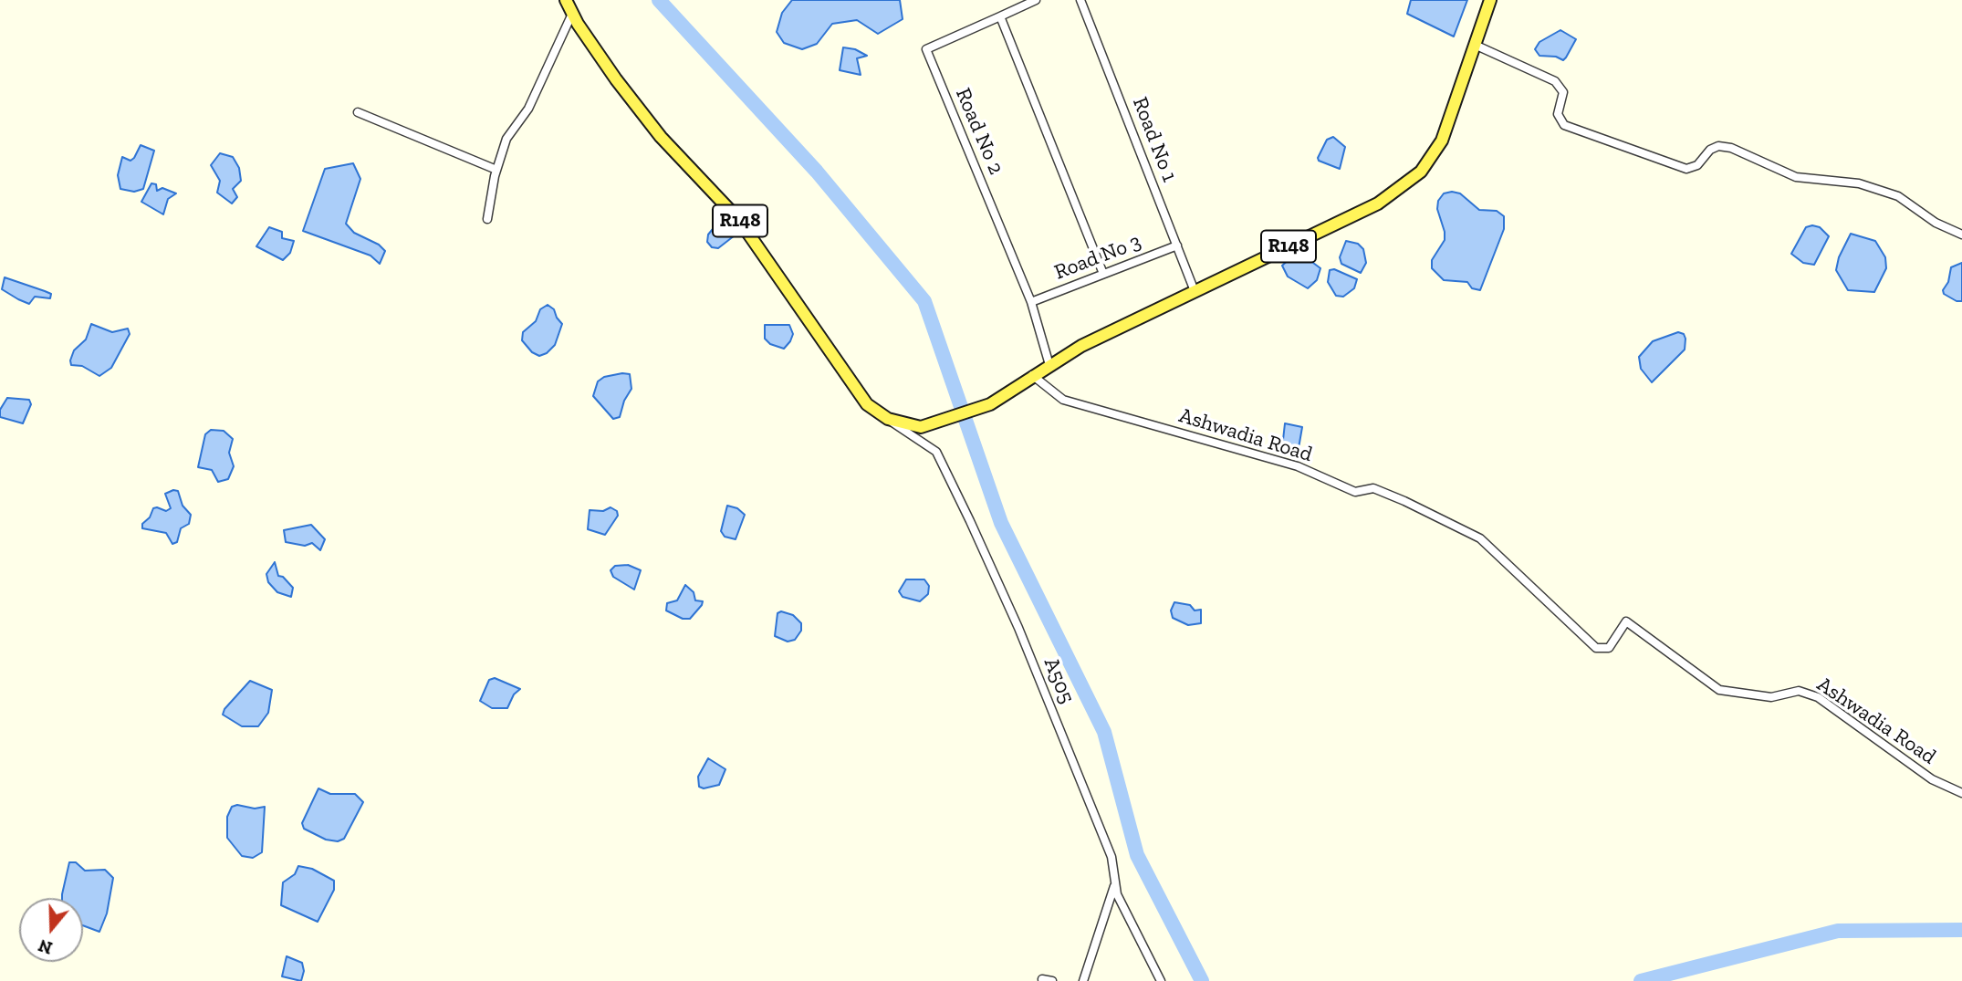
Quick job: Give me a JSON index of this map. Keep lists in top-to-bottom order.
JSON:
{
  "streets": {
    "main road": ["R148"],
    "street": [
      "Road No 2",
      "Road No 1",
      "Road No 3",
      "Ashwadia Road",
      "A505"
    ]
  },
  "crossings": [
    ["Road No 2", "Road No 3"],
    ["Road No 1", "R148"],
    ["Road No 1", "Road No 3"],
    ["R148", "Ashwadia Road"],
    ["R148", "A505"]
  ],
  "north": "bottom"
}
